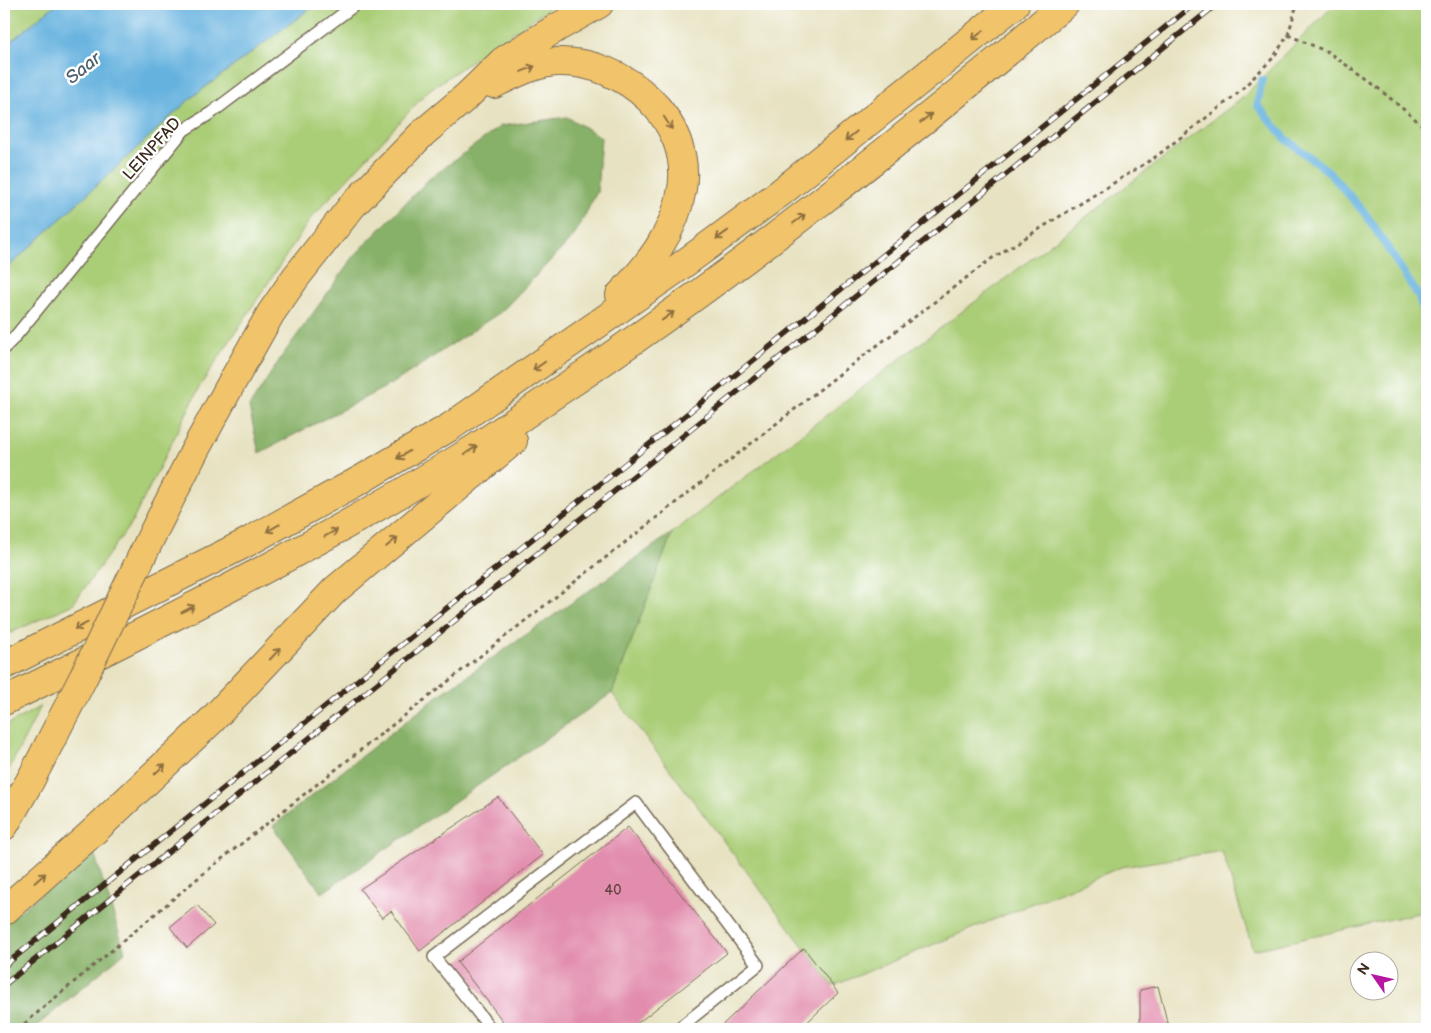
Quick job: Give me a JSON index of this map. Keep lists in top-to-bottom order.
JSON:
{
  "streets": {
    "lane": ["LEINPFAD"]
  },
  "water": ["Saar"],
  "house_numbers": ["40"],
  "north": "top left"
}
